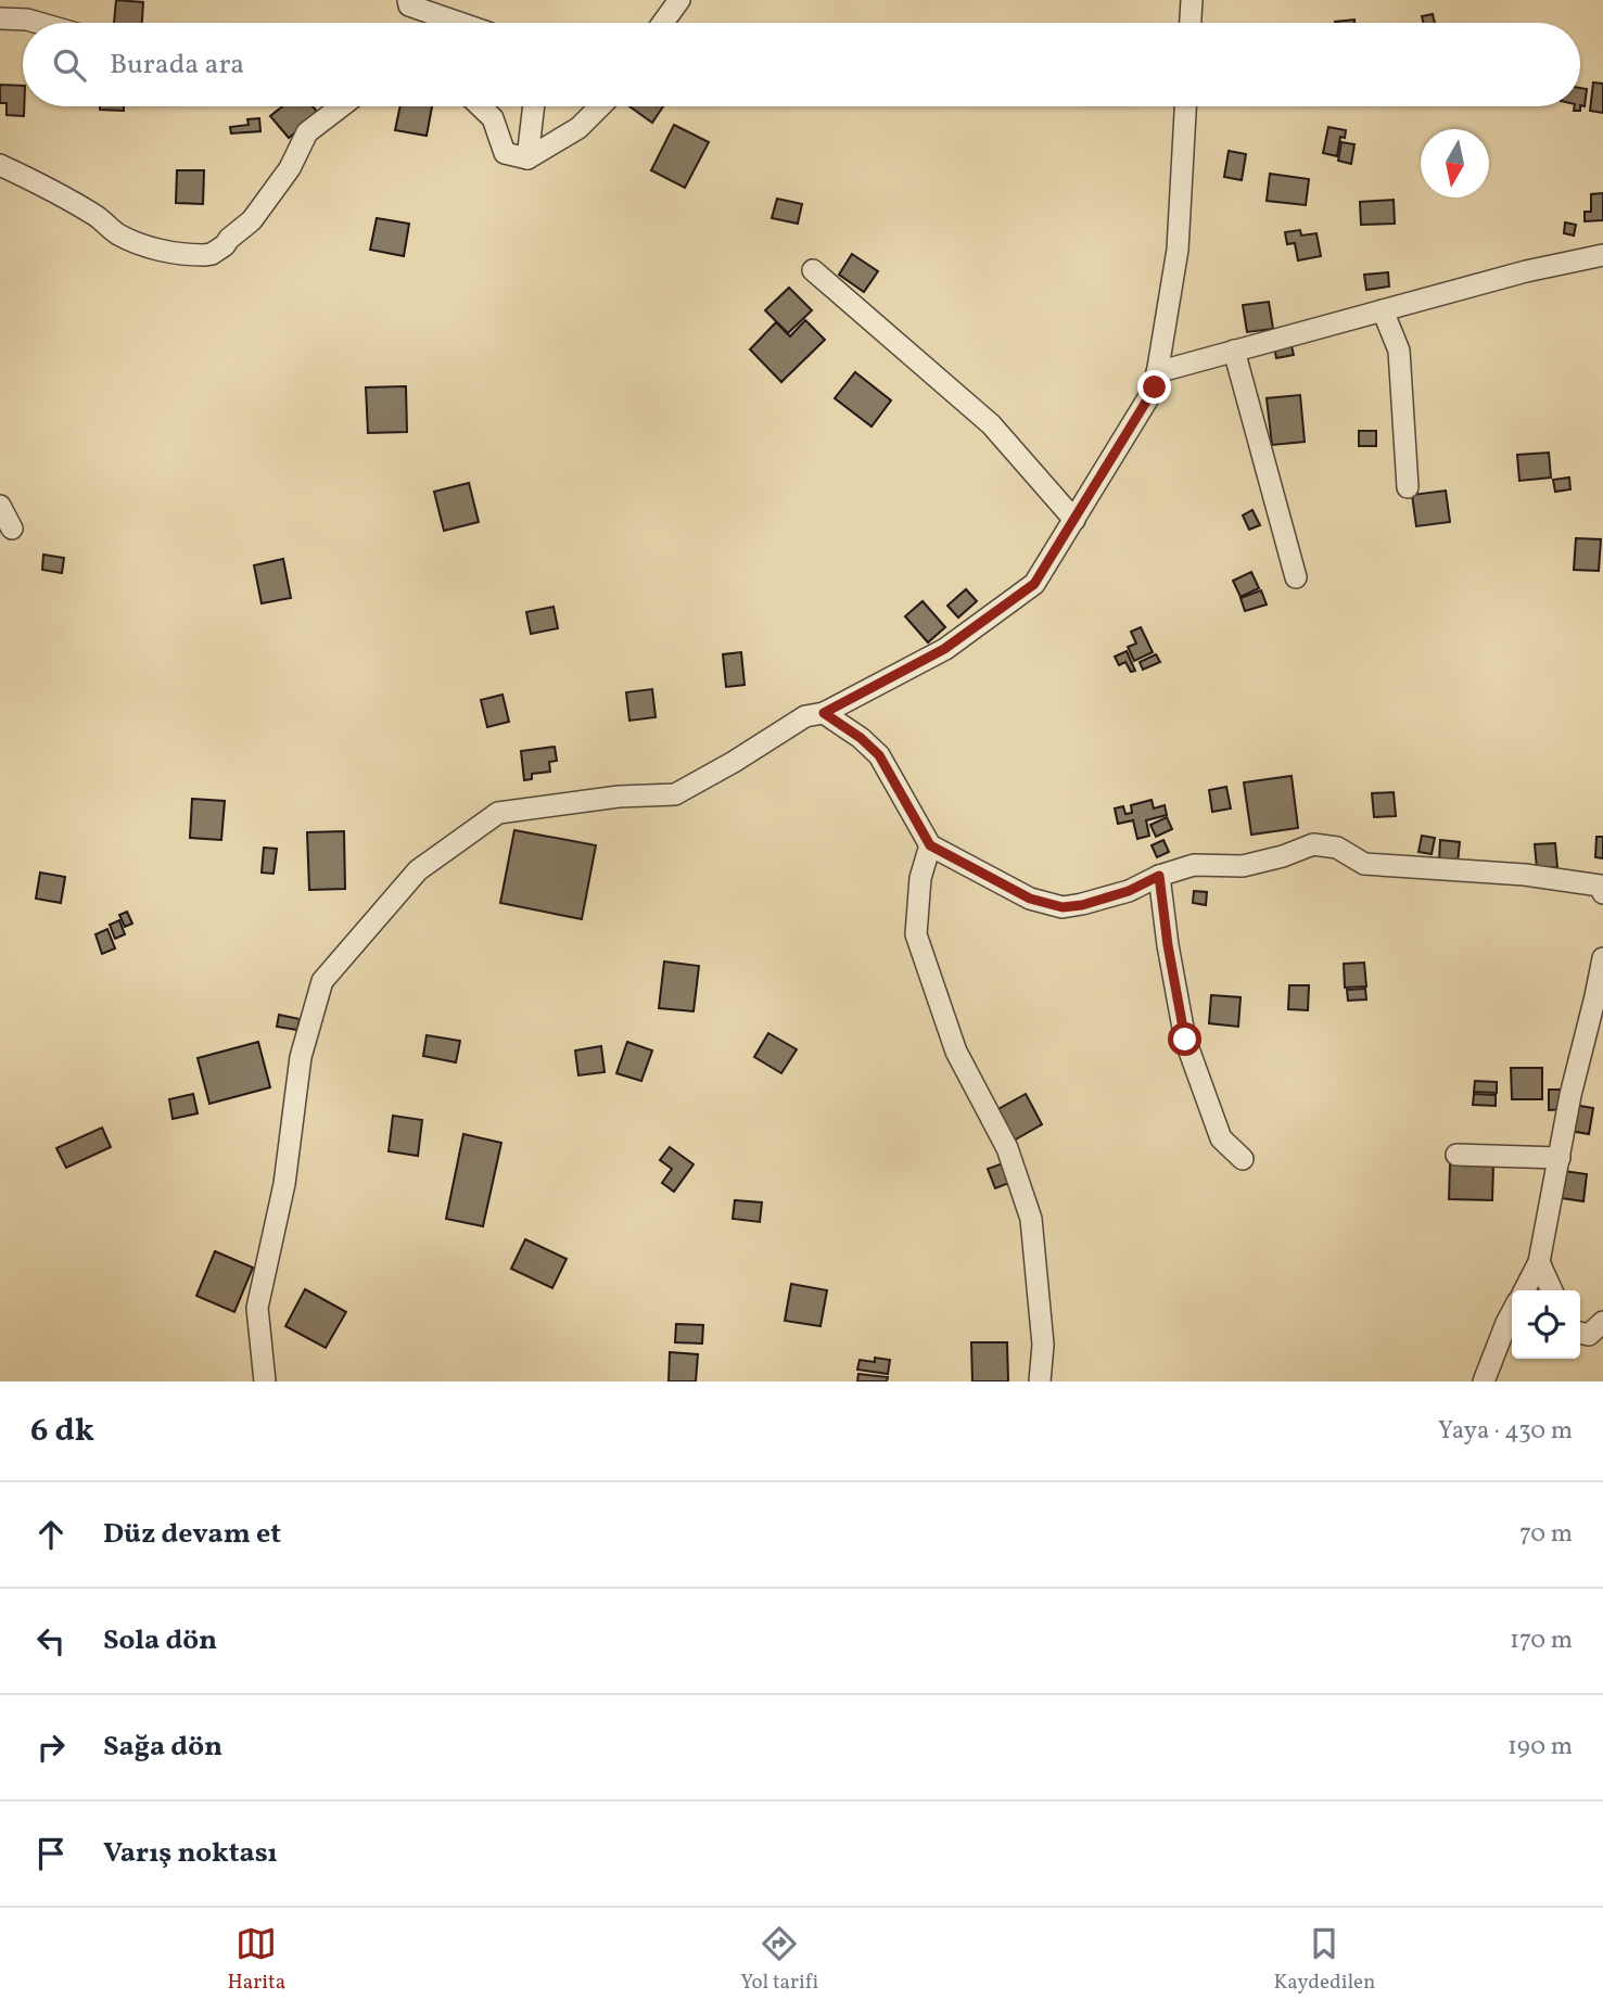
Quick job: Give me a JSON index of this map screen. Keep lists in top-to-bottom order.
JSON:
{
  "north": "bottom",
  "page": {
    "search": "Burada ara",
    "heading": ["6 dk", "Yaya · 430 m"],
    "list": [
      ["Düz devam et", "70 m"],
      ["Sola dön", "170 m"],
      ["Sağa dön", "190 m"],
      "Varış noktası"
    ],
    "nav": ["Harita", "Yol tarifi", "Kaydedilen"]
  }
}
